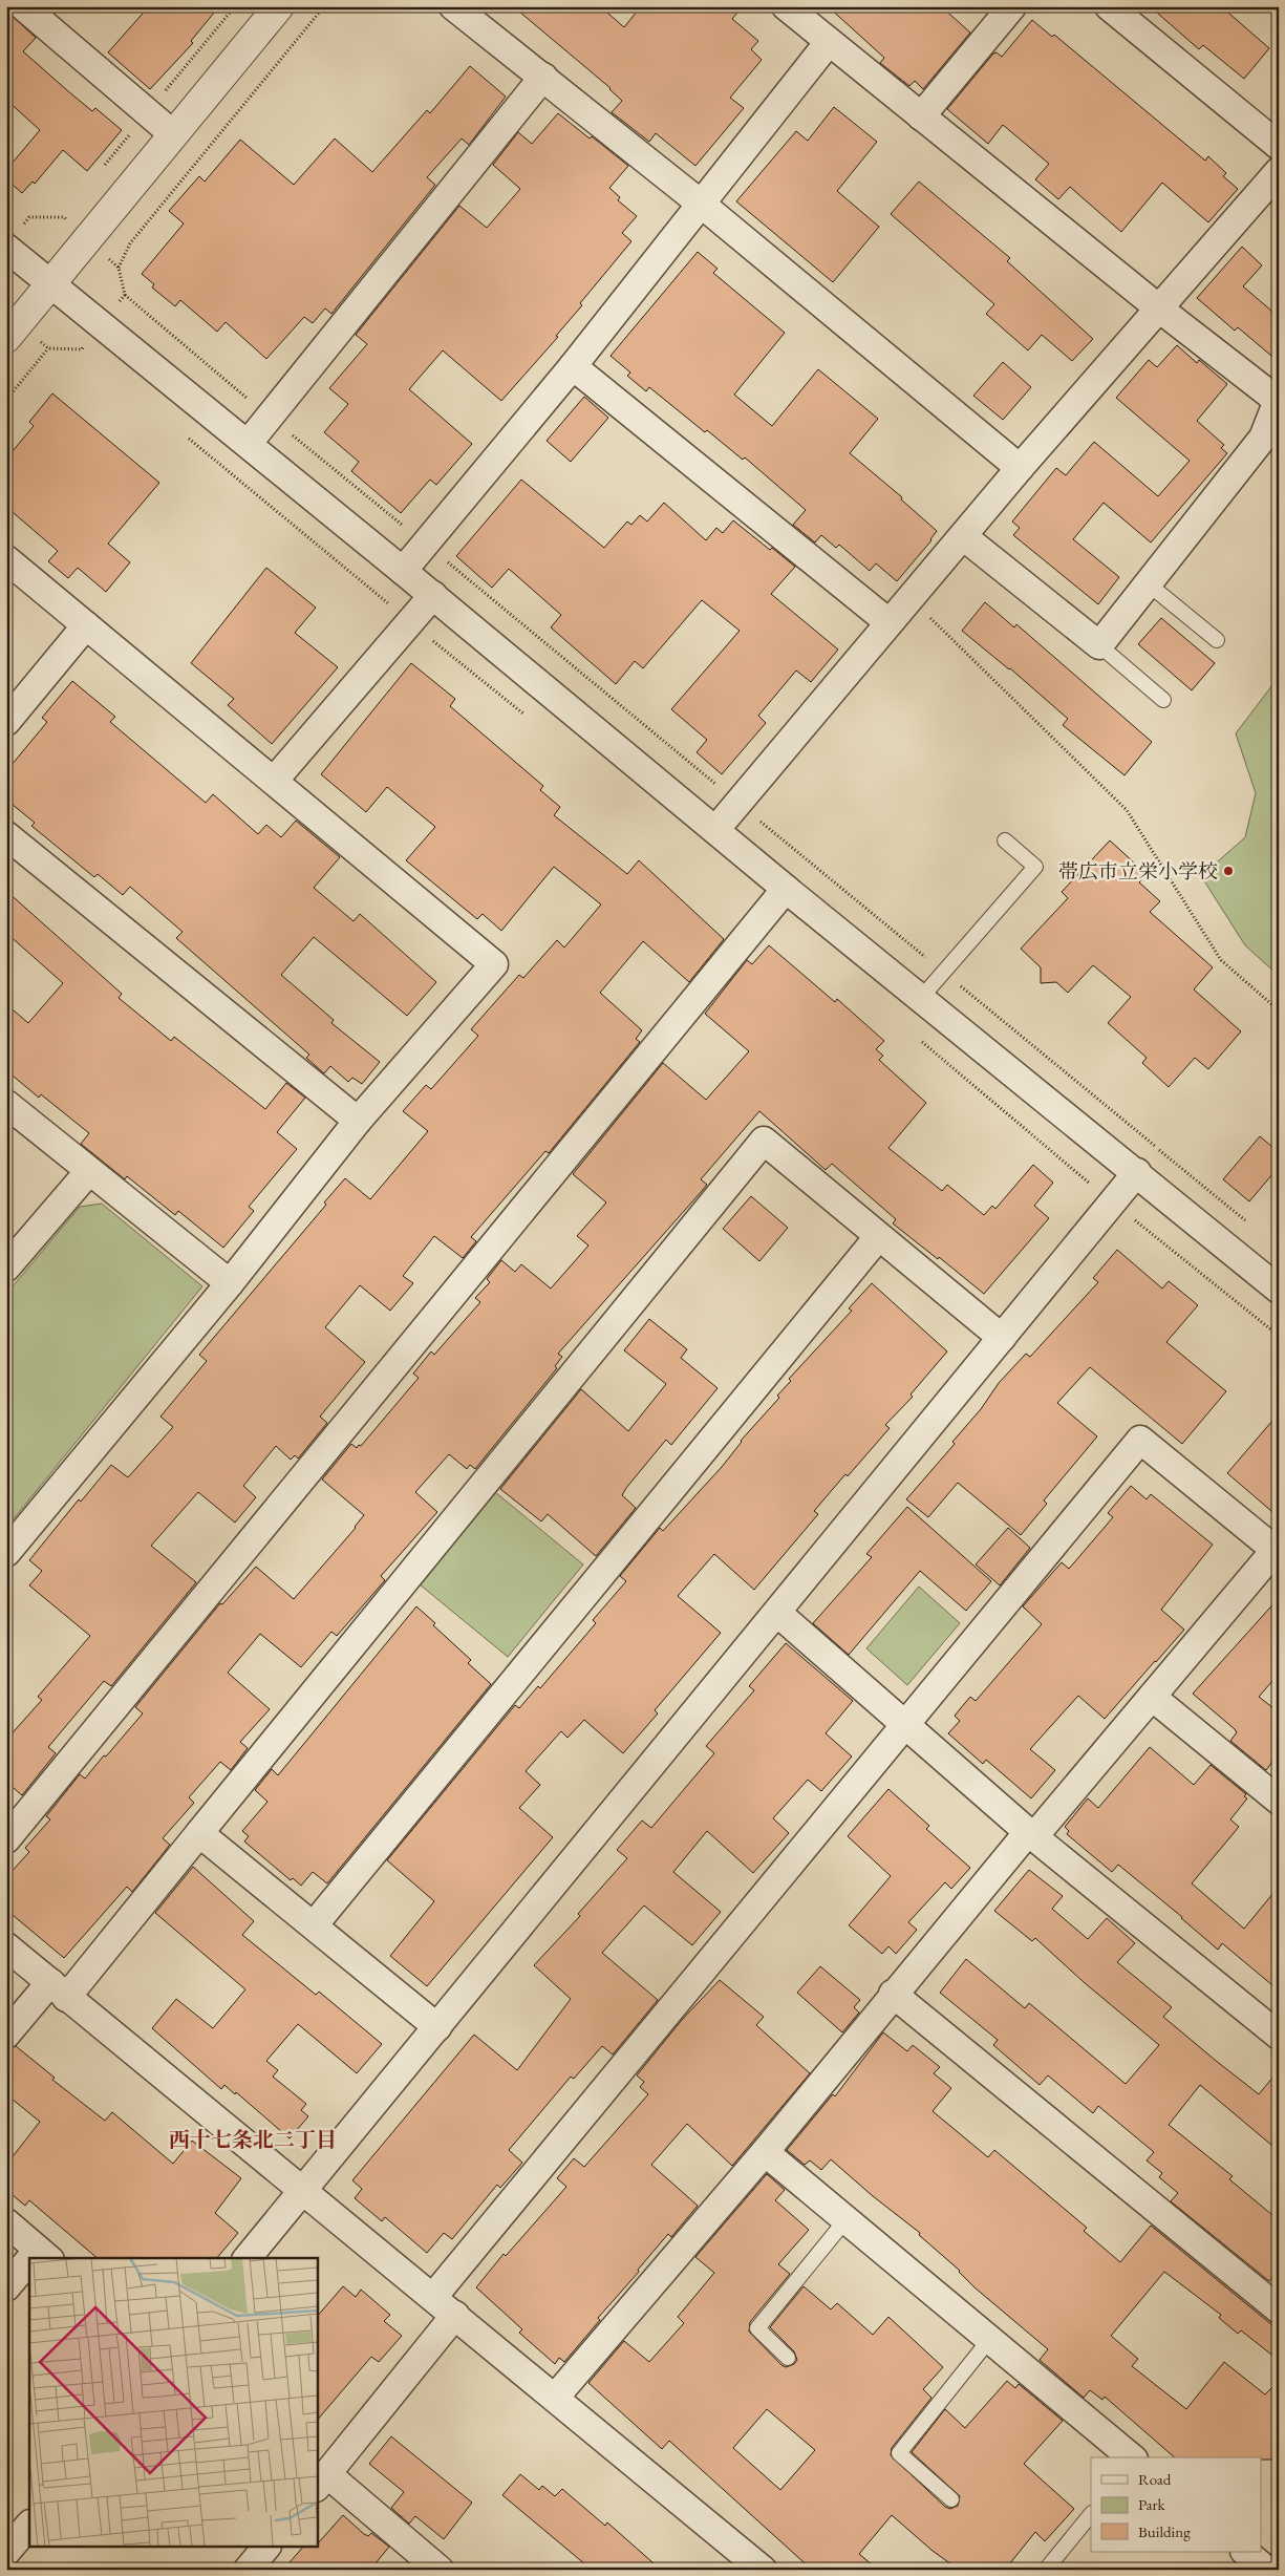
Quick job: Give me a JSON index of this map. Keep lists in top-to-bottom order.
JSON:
{
  "districts": ["西十七条北二丁目"],
  "places": ["帯広市立栄小学校"],
  "legend": ["Road", "Park", "Building"]
}
